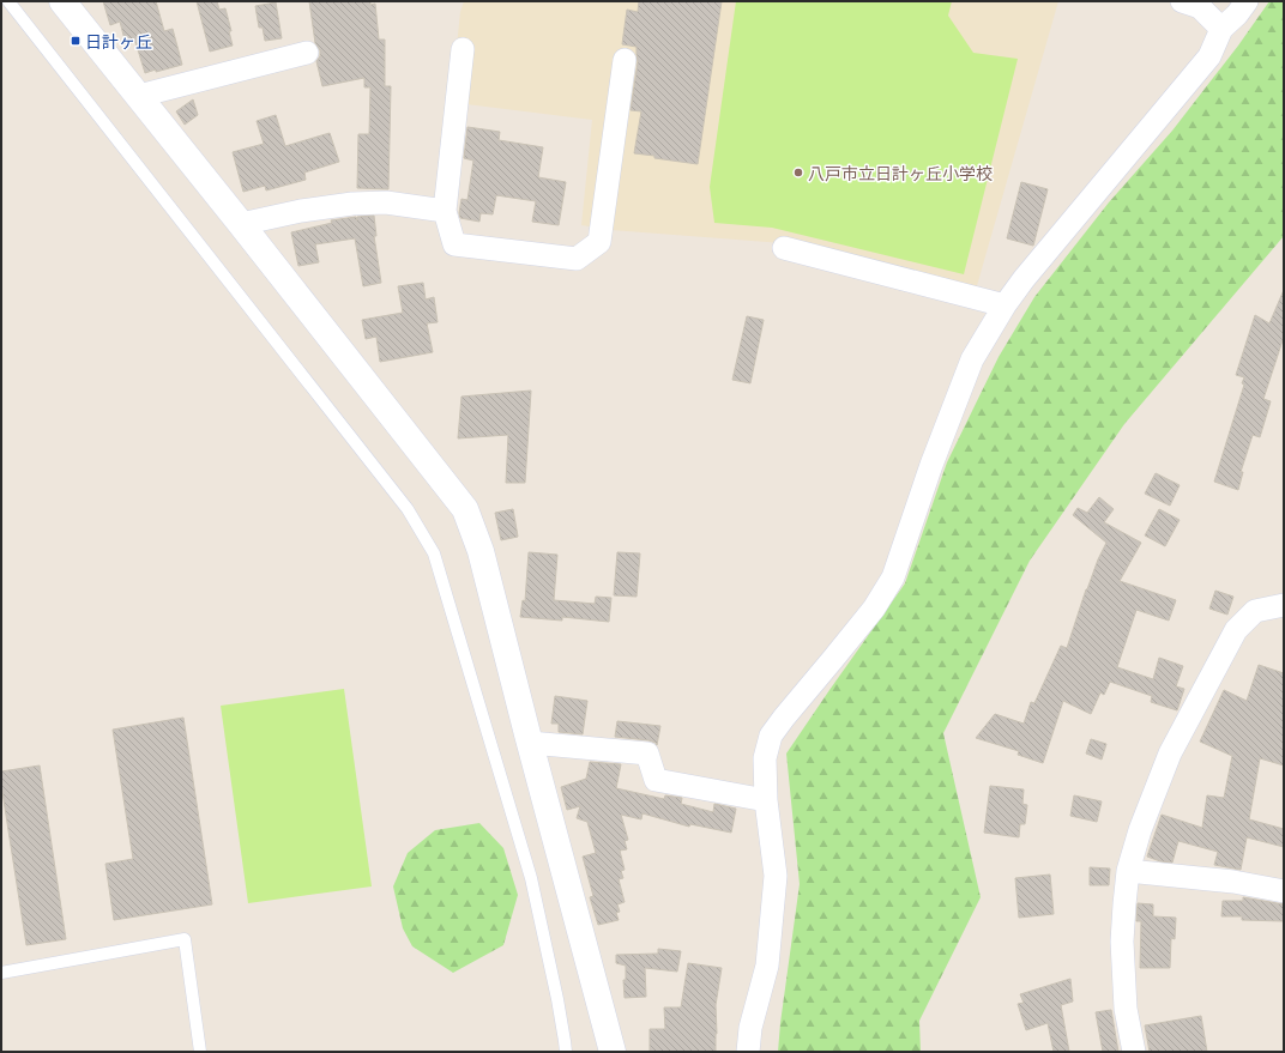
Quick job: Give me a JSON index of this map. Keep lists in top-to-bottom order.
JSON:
{
  "places": {
    "transit": ["日計ヶ丘"],
    "other": ["八戸市立日計ヶ丘小学校"]
  }
}
